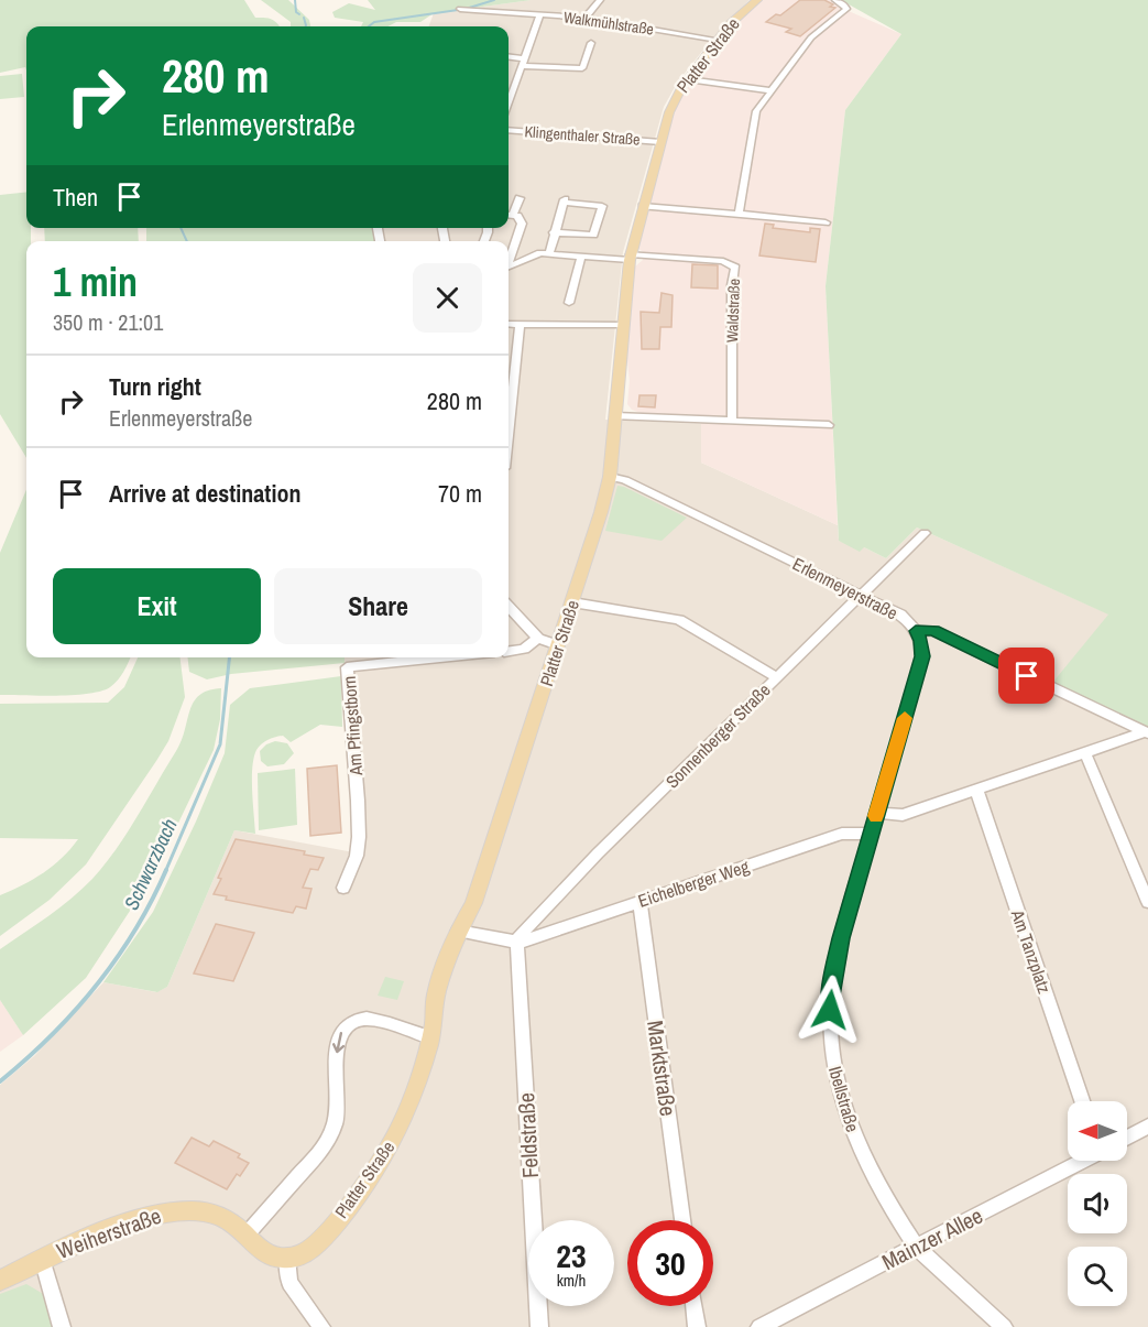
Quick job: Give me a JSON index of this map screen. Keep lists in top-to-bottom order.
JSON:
{
  "streets": {
    "main road": ["Platter Straße", "Weiherstraße"],
    "street": [
      "Walkmühlstraße",
      "Klingenthaler Straße",
      "Waldstraße",
      "Erlenmeyerstraße",
      "Am Pfingstborn",
      "Sonnenberger Straße",
      "Eichelberger Weg",
      "Am Tanzplatz",
      "Marktstraße",
      "Ibellstraße",
      "Feldstraße",
      "Mainzer Allee"
    ]
  },
  "crossings": [
    ["Walkmühlstraße", "Platter Straße"],
    ["Platter Straße", "Klingenthaler Straße"],
    ["Platter Straße", "Waldstraße"],
    ["Platter Straße", "Erlenmeyerstraße"],
    ["Platter Straße", "Weiherstraße"],
    ["Erlenmeyerstraße", "Sonnenberger Straße"],
    ["Erlenmeyerstraße", "Ibellstraße"],
    ["Sonnenberger Straße", "Eichelberger Weg"],
    ["Sonnenberger Straße", "Feldstraße"],
    ["Eichelberger Weg", "Marktstraße"],
    ["Eichelberger Weg", "Ibellstraße"],
    ["Eichelberger Weg", "Feldstraße"],
    ["Ibellstraße", "Mainzer Allee"]
  ],
  "water": ["Schwarzbach"],
  "north": "left",
  "page": {
    "turn": ["280 m", "Erlenmeyerstraße"],
    "then": "Then",
    "heading": ["1 min", "350 m · 21:01"],
    "list": [
      {
        "name": "Turn right",
        "note": "Erlenmeyerstraße",
        "value": "280 m"
      },
      {
        "name": "Arrive at destination",
        "value": "70 m"
      }
    ],
    "buttons": ["Exit", "Share"],
    "speed": "23 km/h",
    "limit": "30"
  }
}
